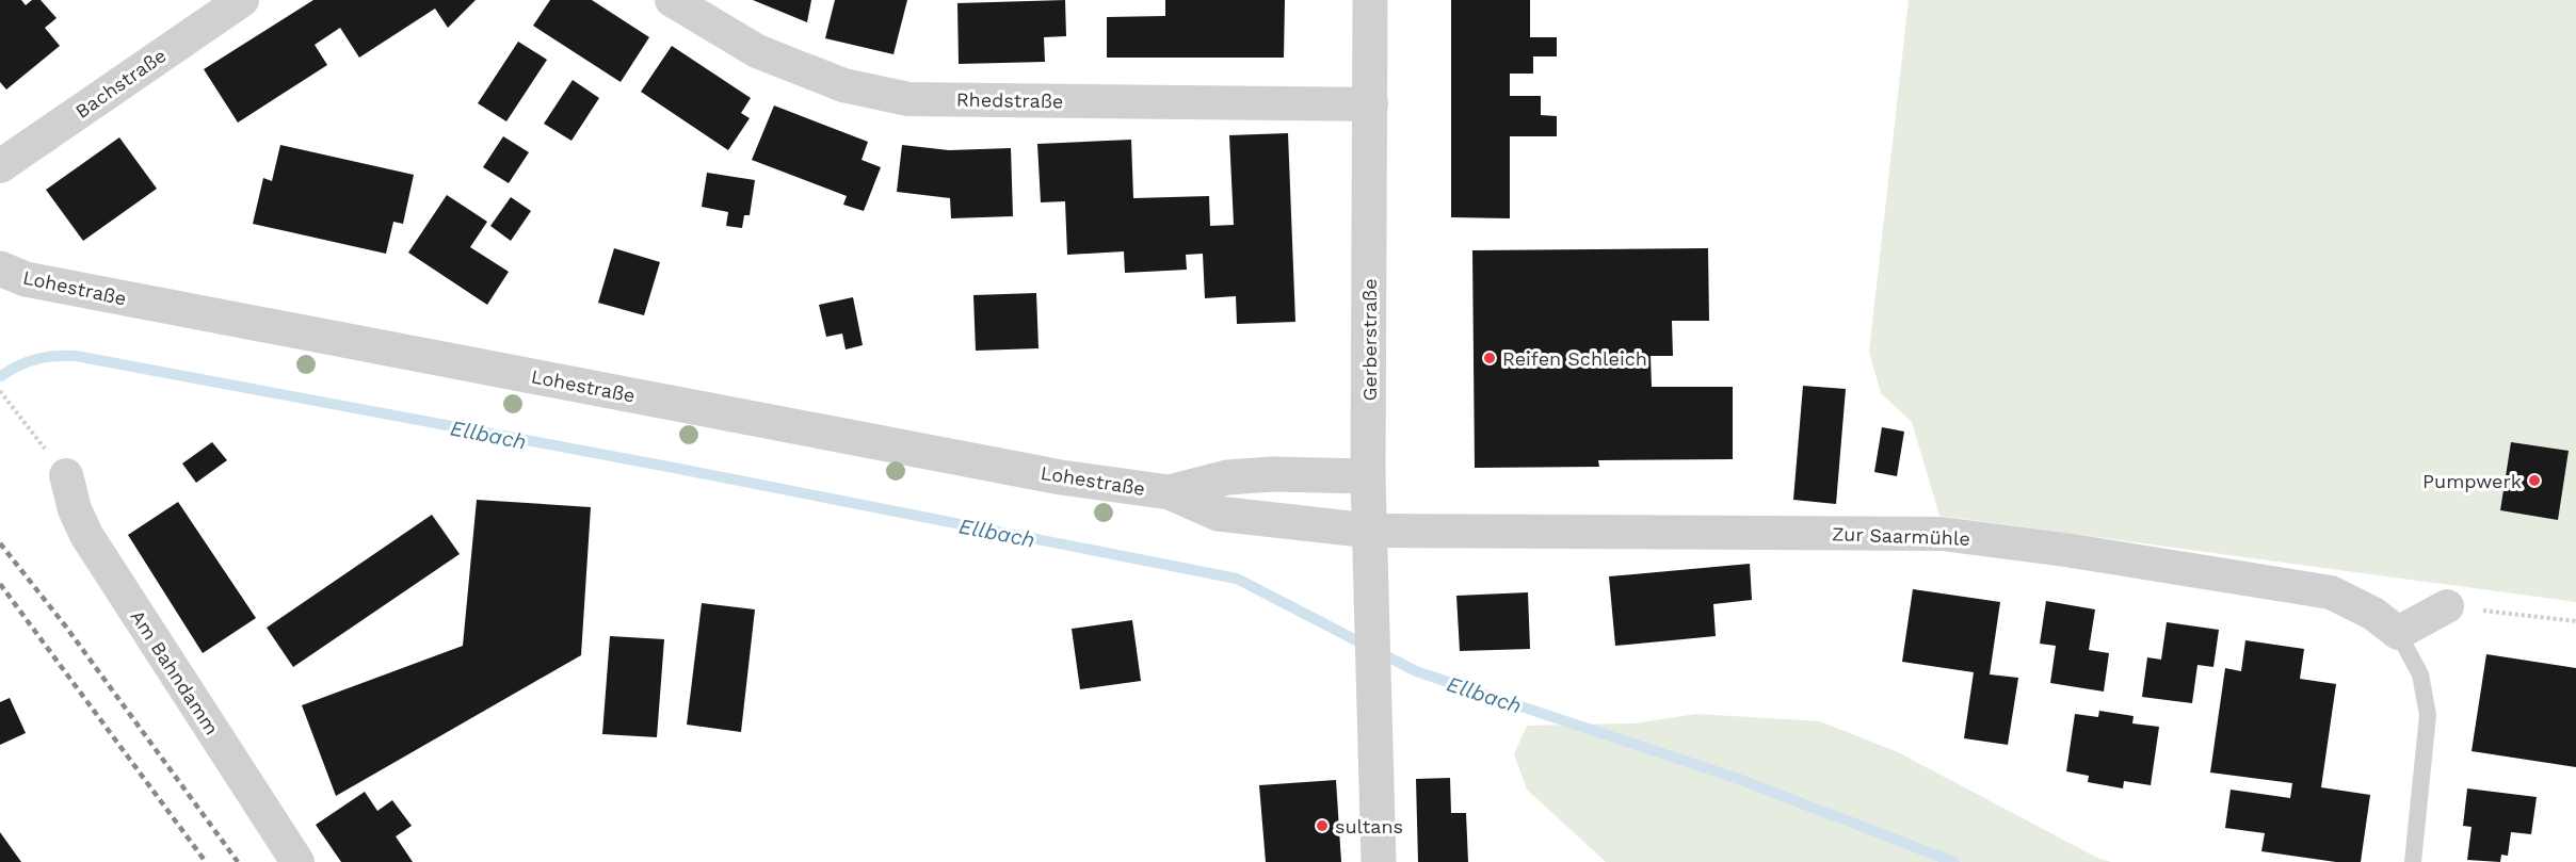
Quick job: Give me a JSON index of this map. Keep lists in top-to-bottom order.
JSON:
{
  "streets": {
    "street": [
      "Bachstraße",
      "Rhedstraße",
      "Lohestraße",
      "Gerberstraße",
      "Zur Saarmühle",
      "Am Bahndamm"
    ]
  },
  "crossings": [
    ["Rhedstraße", "Gerberstraße"],
    ["Lohestraße", "Gerberstraße"],
    ["Lohestraße", "Zur Saarmühle"],
    ["Gerberstraße", "Zur Saarmühle"]
  ],
  "water": ["Ellbach"],
  "places": ["Reifen Schleich", "Pumpwerk", "sultans"]
}
